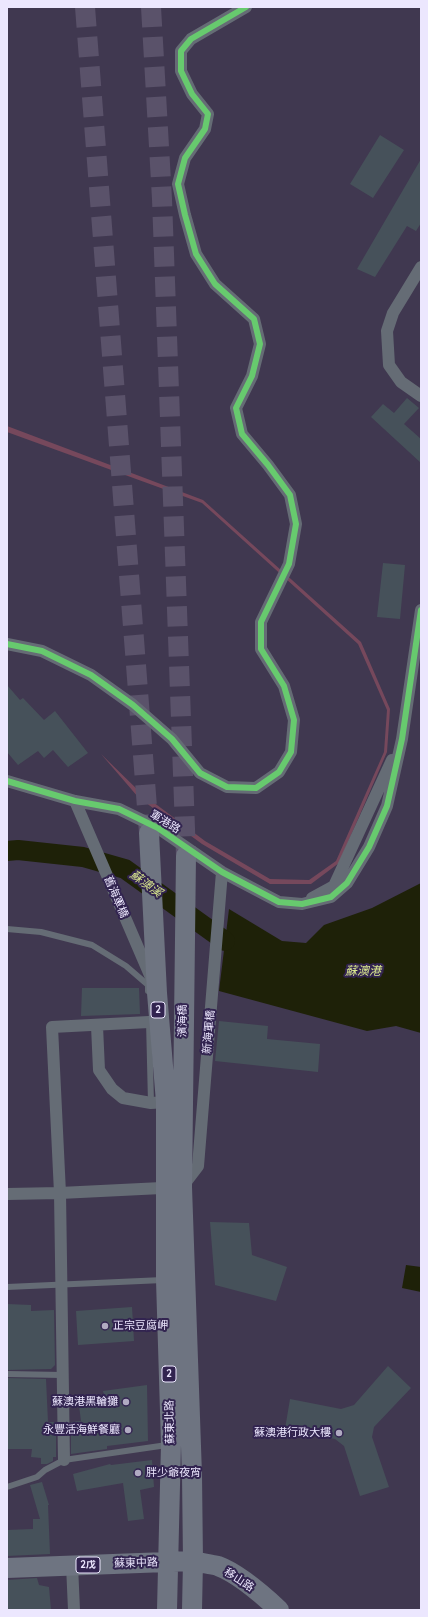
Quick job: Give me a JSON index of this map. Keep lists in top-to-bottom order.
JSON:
{
  "streets": {
    "main road": [
      "2",
      "濱海橋",
      "蘇東北路",
      "蘇東中路",
      "2戊",
      "移山路"
    ],
    "street": ["軍港路", "舊海軍橋", "新海軍橋"]
  },
  "crossings": [
    ["軍港路", "舊海軍橋"],
    ["軍港路", "新海軍橋"],
    ["舊海軍橋", "2"],
    ["2", "濱海橋"],
    ["2", "新海軍橋"],
    ["2", "蘇東北路"],
    ["2", "蘇東中路"],
    ["2", "移山路"],
    ["濱海橋", "新海軍橋"],
    ["濱海橋", "蘇東北路"],
    ["新海軍橋", "蘇東北路"],
    ["蘇東北路", "蘇東中路"],
    ["蘇東北路", "移山路"],
    ["蘇東中路", "移山路"]
  ],
  "water": ["蘇澳溪", "蘇澳港"],
  "places": [
    "正宗豆腐岬",
    "蘇澳港黑輪攤",
    "永豐活海鮮餐廳",
    "蘇澳港行政大樓",
    "胖少爺夜宵"
  ]
}
